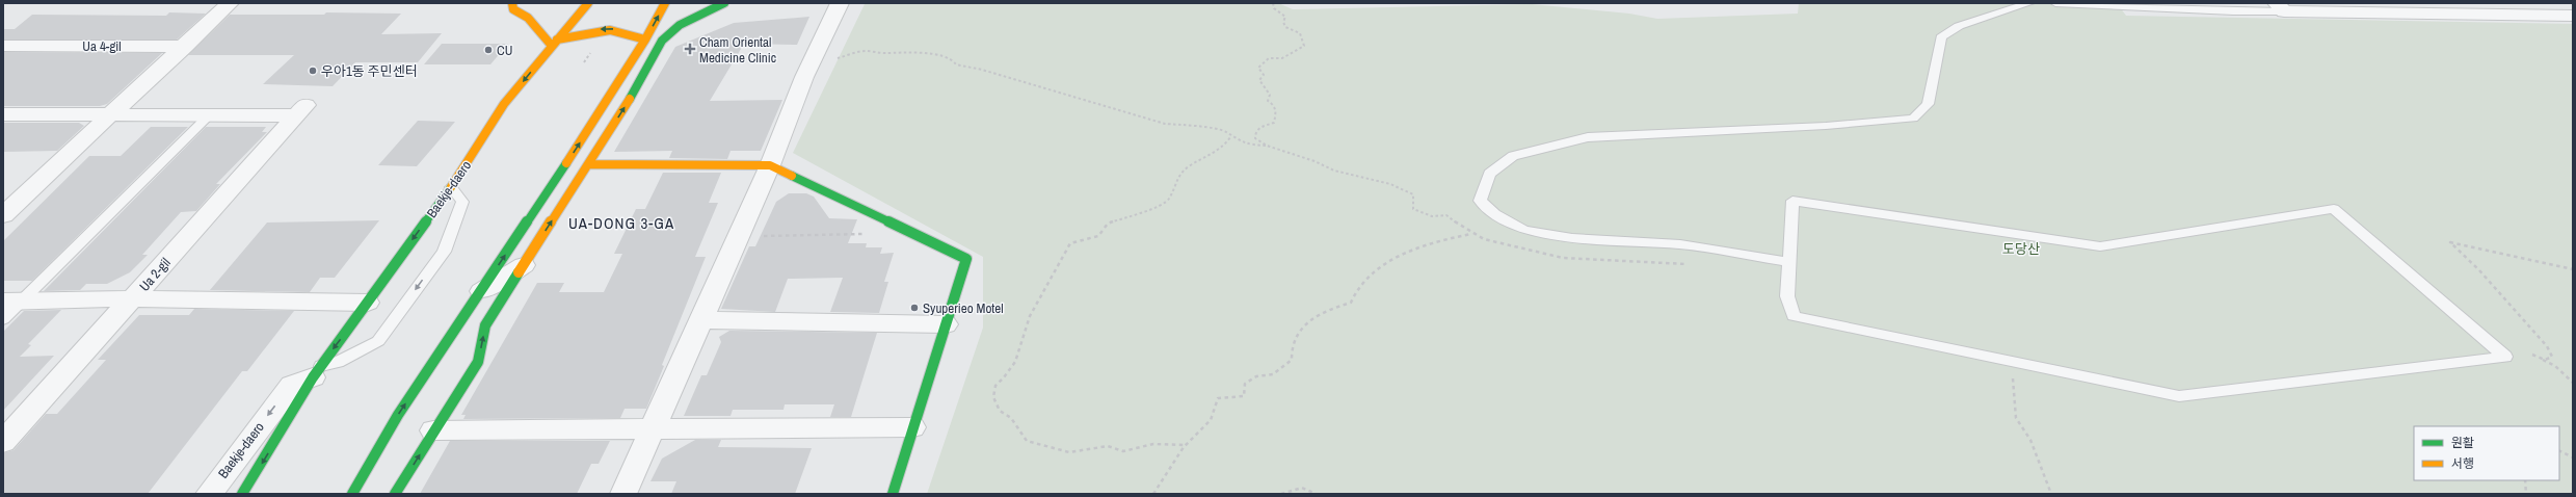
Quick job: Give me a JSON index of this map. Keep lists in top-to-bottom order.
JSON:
{
  "streets": {
    "street": ["Ua 4-gil", "Baekje-daero", "Ua 2-gil"]
  },
  "one_way": ["Baekje-daero"],
  "districts": ["UA-DONG 3-GA"],
  "parks": ["도당산"],
  "places": {
    "health": ["Cham Oriental Medicine Clinic"],
    "other": ["CU", "우아1동 주민센터", "Syuperieo Motel"]
  },
  "legend": ["원활", "서행"]
}
